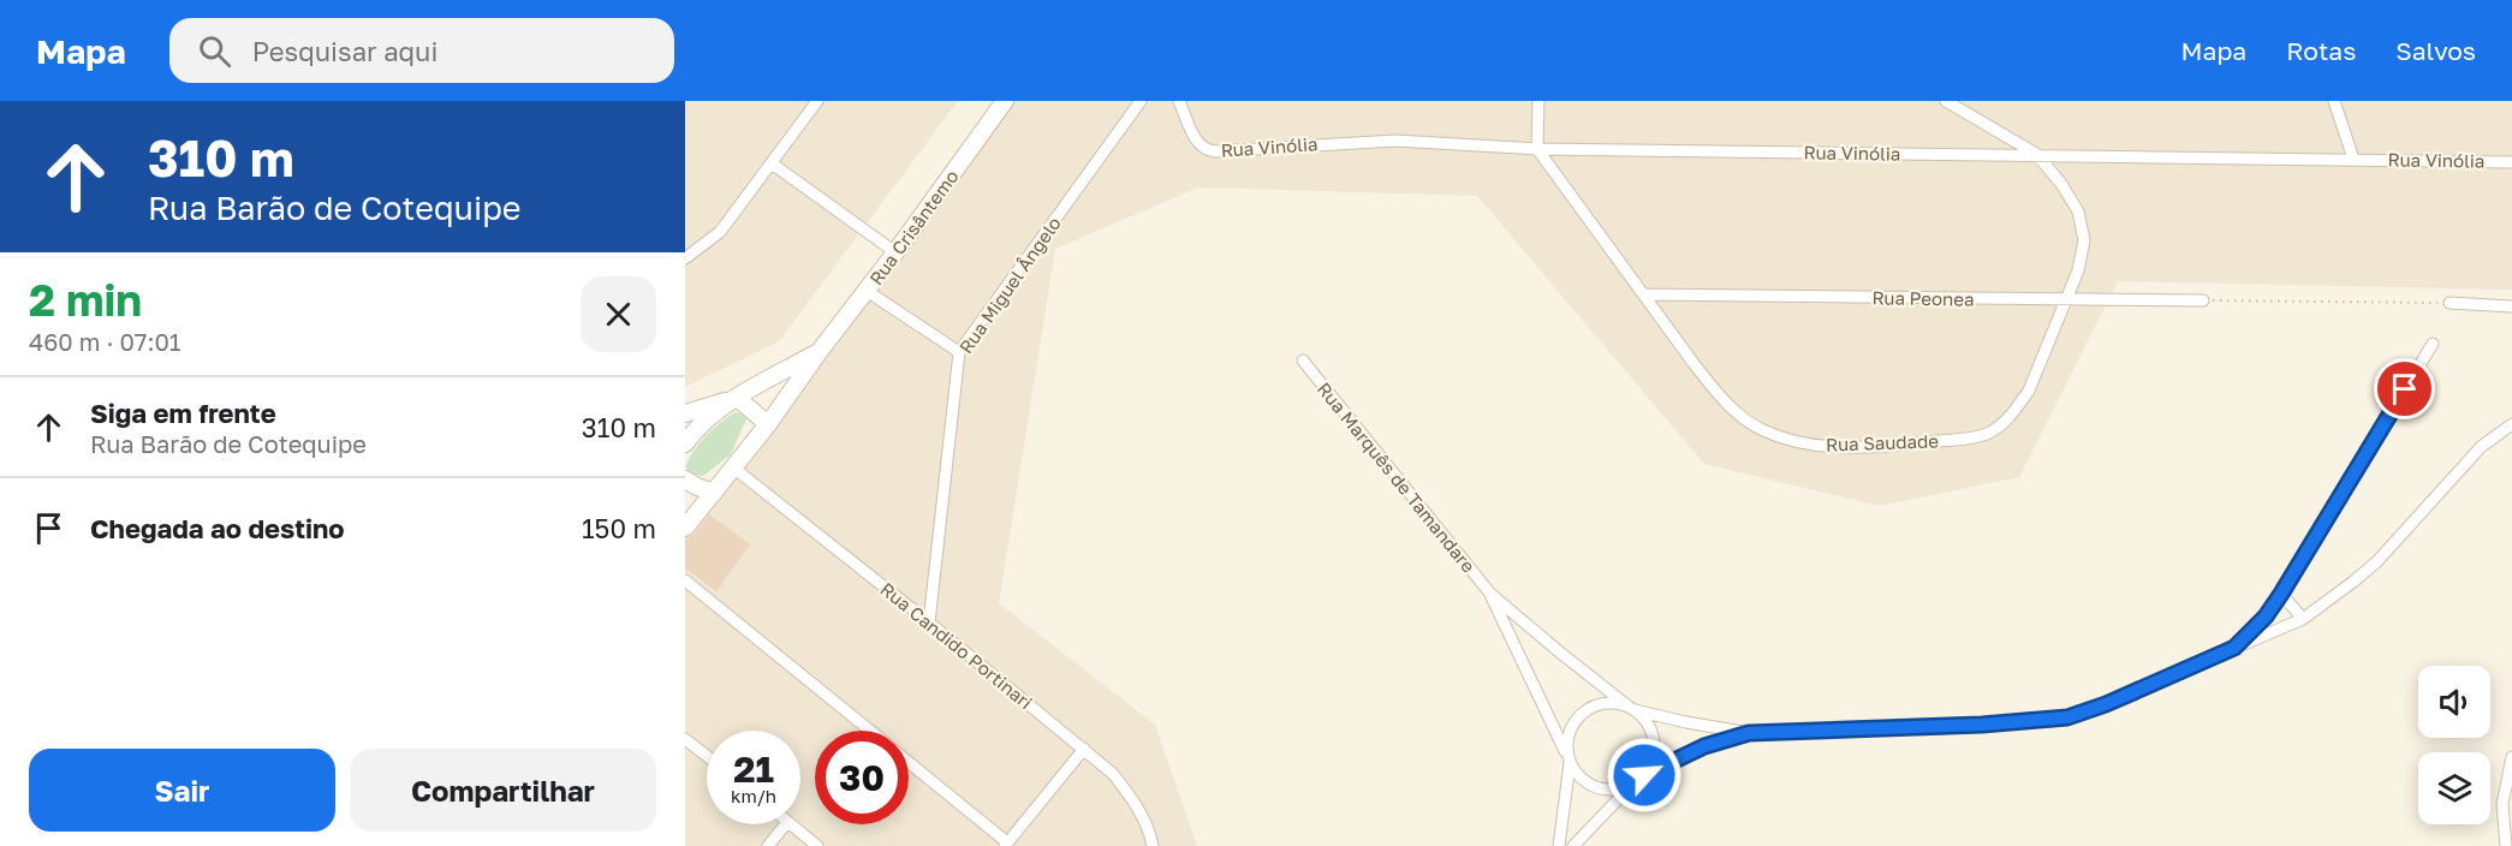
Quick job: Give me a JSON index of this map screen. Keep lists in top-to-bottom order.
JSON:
{
  "streets": {
    "main road": ["Rua Crisântemo"],
    "street": [
      "Rua Vinólia",
      "Rua Miguel Ângelo",
      "Rua Peonea",
      "Rua Saudade",
      "Rua Marquês de Tamandare",
      "Rua Candido Portinari"
    ]
  },
  "crossings": [
    ["Rua Vinólia", "Rua Saudade"],
    ["Rua Crisântemo", "Rua Candido Portinari"],
    ["Rua Miguel Ângelo", "Rua Candido Portinari"],
    ["Rua Peonea", "Rua Saudade"]
  ],
  "page": {
    "header": "Mapa",
    "search": "Pesquisar aqui",
    "nav": ["Mapa", "Rotas", "Salvos"],
    "turn": ["310 m", "Rua Barão de Cotequipe"],
    "heading": ["2 min", "460 m · 07:01"],
    "list": [
      {
        "name": "Siga em frente",
        "note": "Rua Barão de Cotequipe",
        "value": "310 m"
      },
      {
        "name": "Chegada ao destino",
        "value": "150 m"
      }
    ],
    "speed": "21 km/h",
    "limit": "30",
    "buttons": ["Sair", "Compartilhar"]
  }
}
